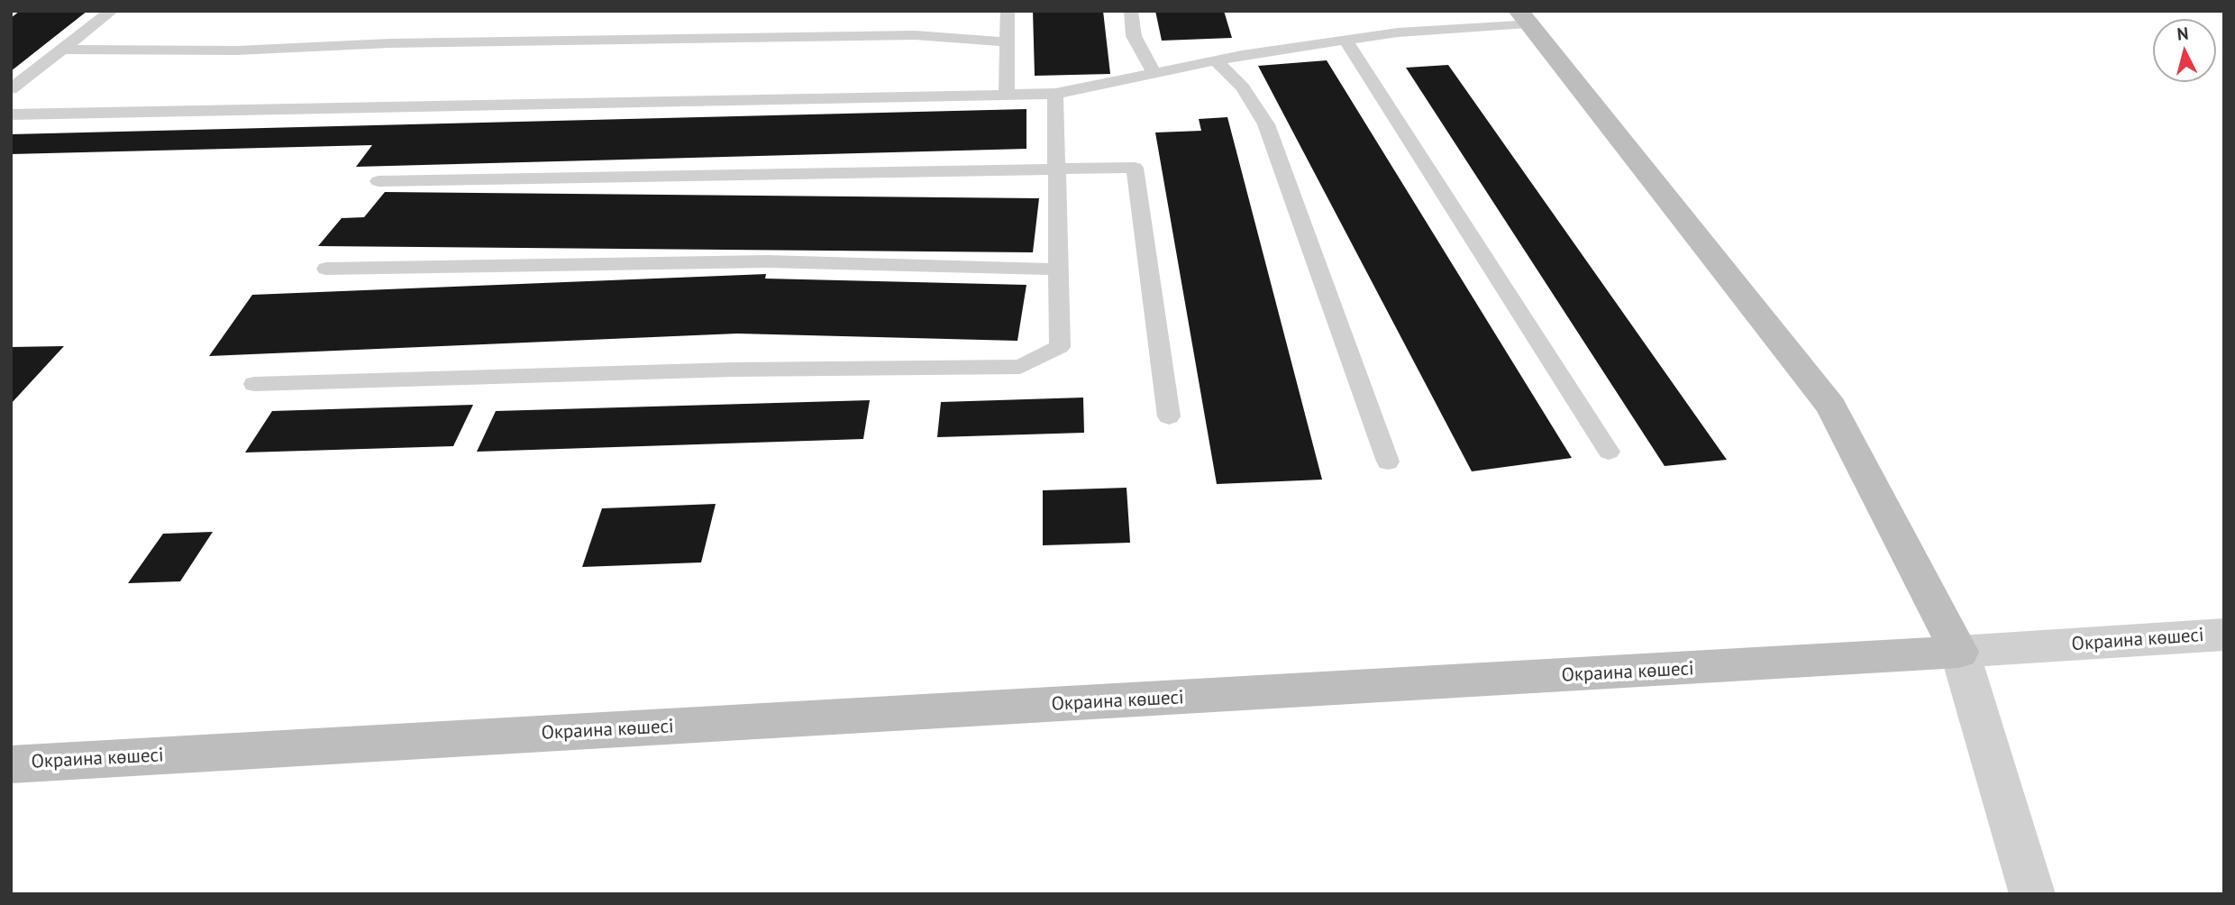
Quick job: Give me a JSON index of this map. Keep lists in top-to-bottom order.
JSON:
{
  "streets": {
    "main road": ["Окраина көшесі"]
  },
  "north": "top"
}
